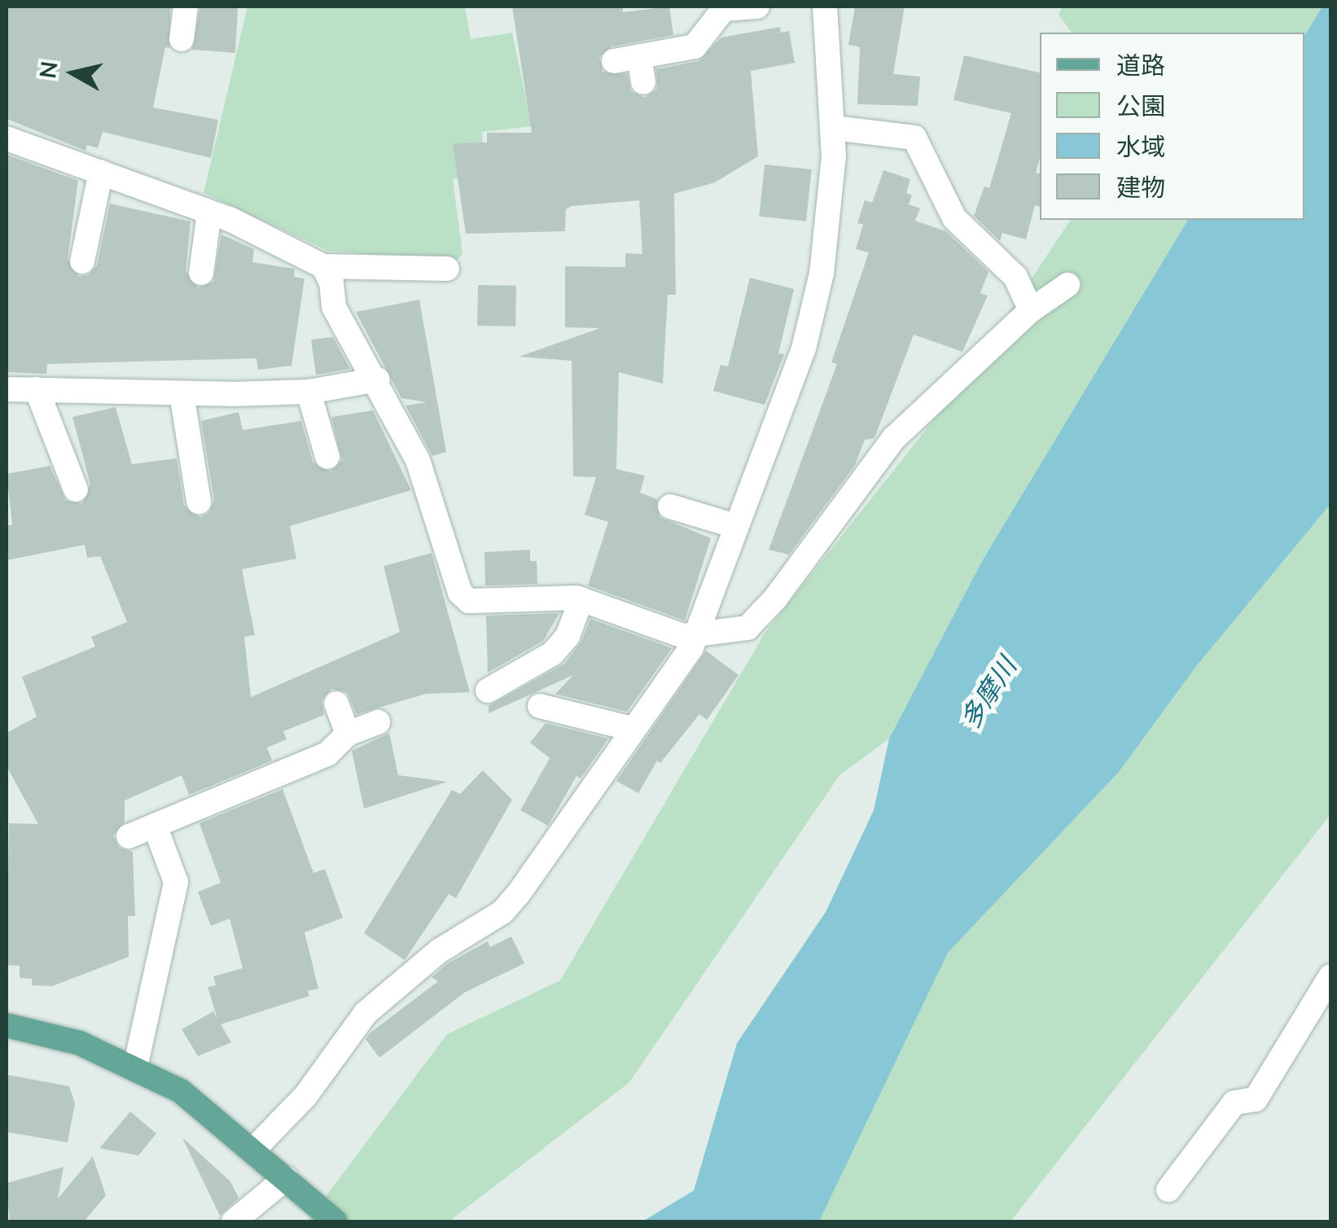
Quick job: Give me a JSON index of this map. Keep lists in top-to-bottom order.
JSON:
{
  "water": ["多摩川"],
  "legend": [
    "道路",
    "公園",
    "水域",
    "建物"
  ],
  "north": "left"
}
